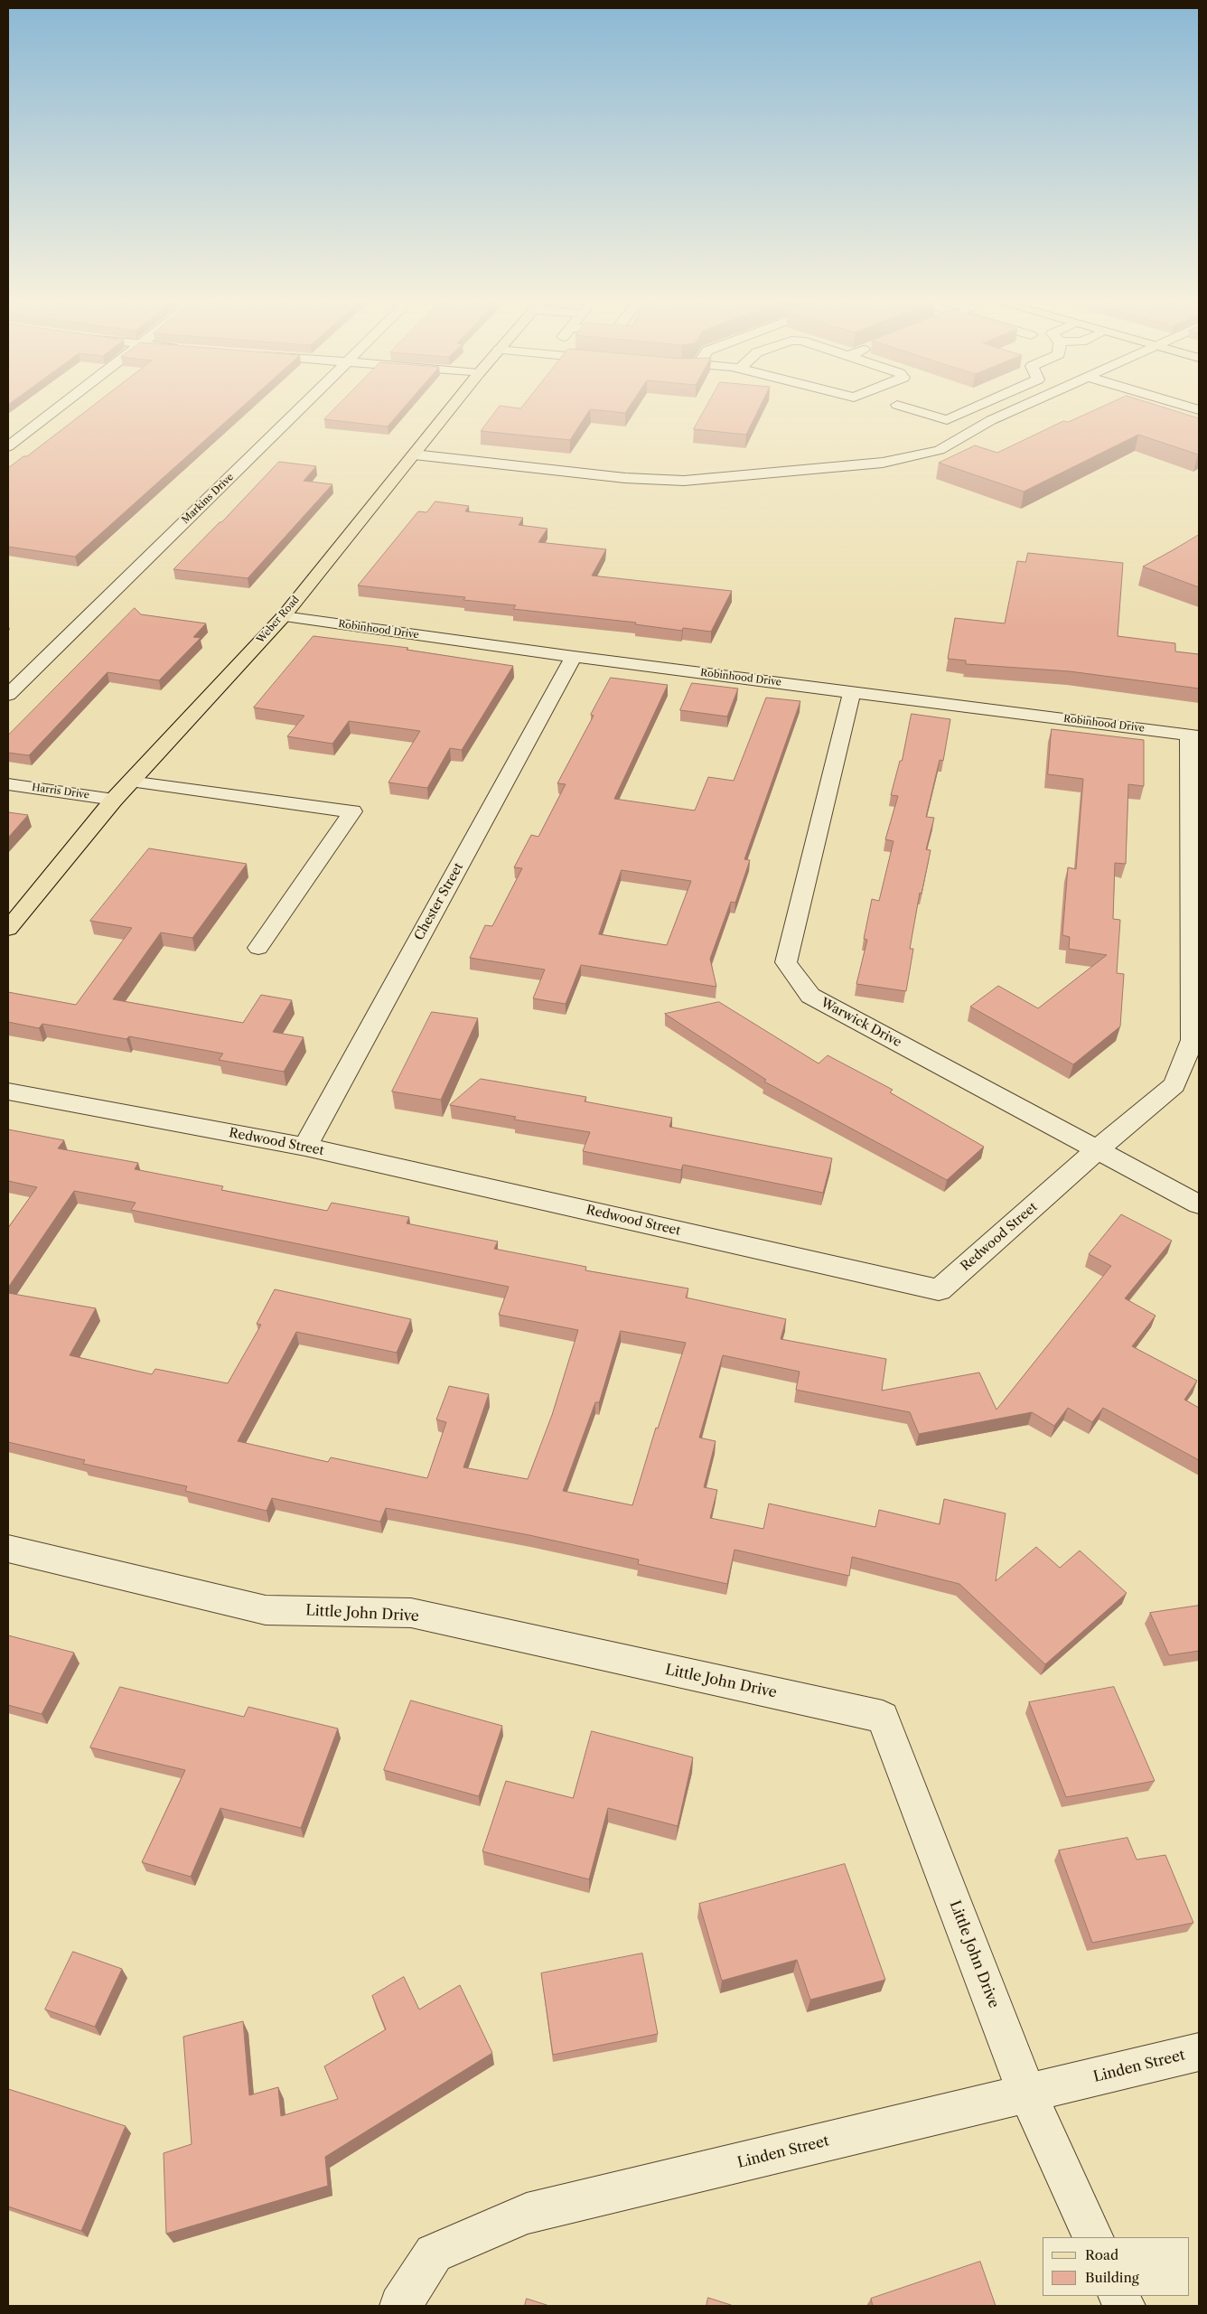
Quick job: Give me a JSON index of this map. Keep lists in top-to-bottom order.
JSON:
{
  "streets": {
    "main road": ["Weber Road"],
    "street": [
      "Markins Drive",
      "Robinhood Drive",
      "Harris Drive",
      "Chester Street",
      "Warwick Drive",
      "Redwood Street",
      "Little John Drive",
      "Linden Street"
    ]
  },
  "crossings": [
    ["Weber Road", "Robinhood Drive"],
    ["Weber Road", "Harris Drive"],
    ["Robinhood Drive", "Chester Street"],
    ["Robinhood Drive", "Warwick Drive"],
    ["Chester Street", "Redwood Street"],
    ["Warwick Drive", "Redwood Street"],
    ["Little John Drive", "Linden Street"]
  ],
  "legend": ["Road", "Building"]
}
